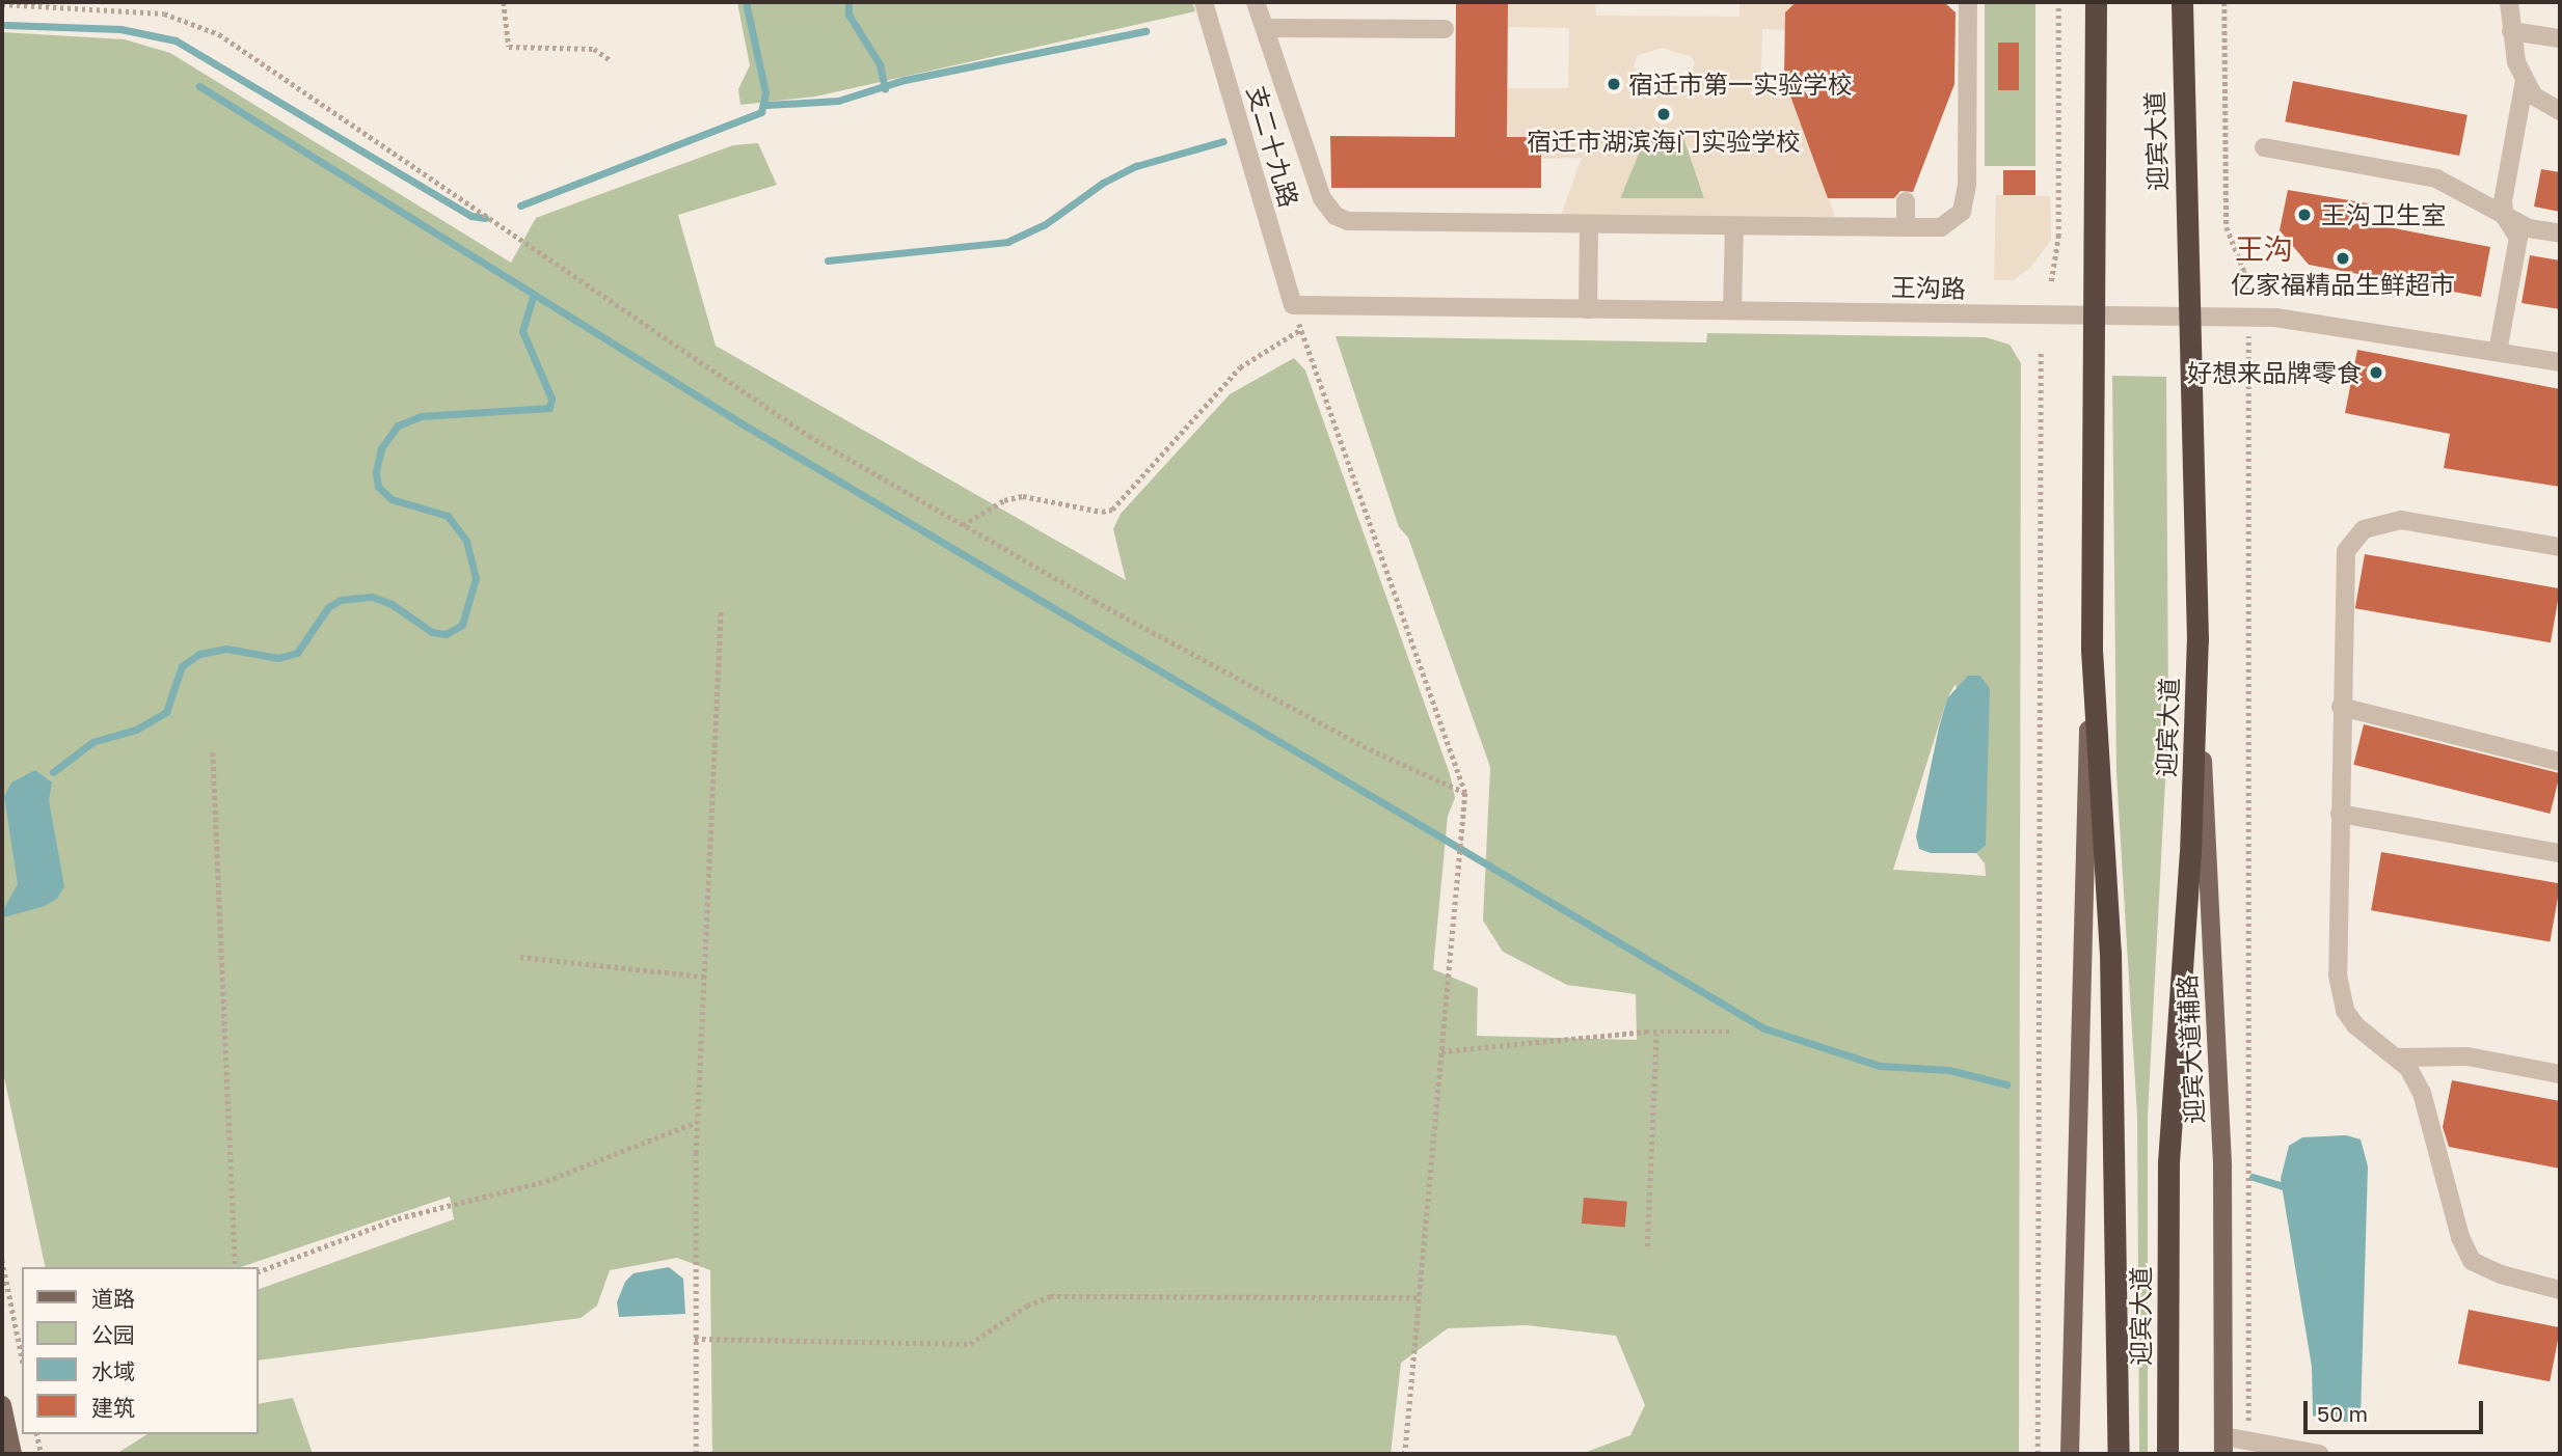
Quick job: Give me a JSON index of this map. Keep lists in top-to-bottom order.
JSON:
{
  "streets": {
    "highway": ["迎宾大道"],
    "main road": ["迎宾大道辅路"],
    "street": ["支二十九路", "王沟路"]
  },
  "crossings": [
    ["迎宾大道", "王沟路"],
    ["迎宾大道", "迎宾大道辅路"],
    ["支二十九路", "王沟路"]
  ],
  "districts": ["王沟"],
  "places": [
    "宿迁市第一实验学校",
    "宿迁市湖滨海门实验学校",
    "王沟卫生室",
    "亿家福精品生鲜超市",
    "好想来品牌零食"
  ],
  "legend": [
    "道路",
    "公园",
    "水域",
    "建筑"
  ],
  "scale_bar": "50 m"
}
